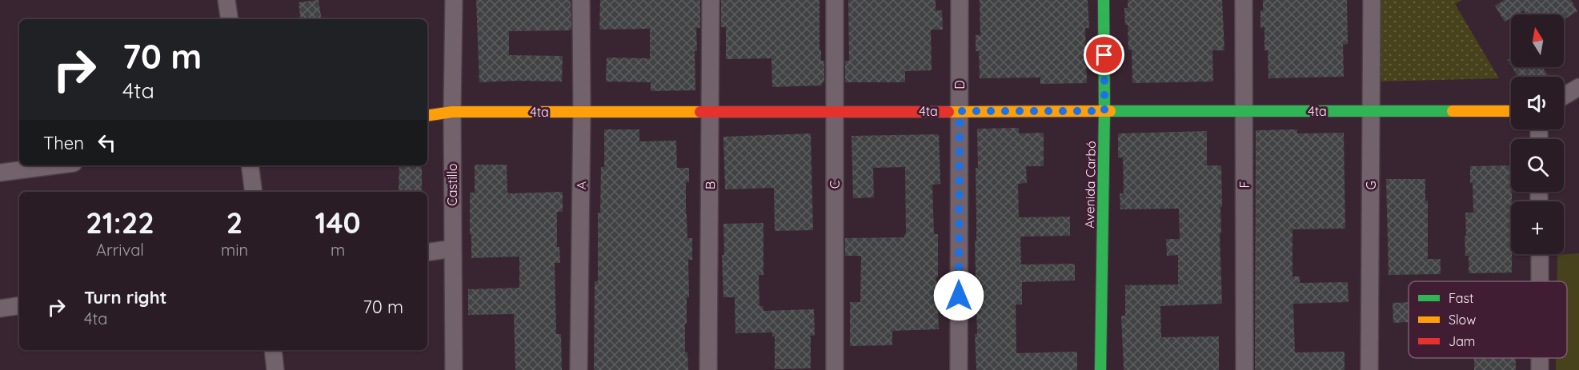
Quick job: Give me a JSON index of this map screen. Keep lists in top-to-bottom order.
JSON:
{
  "streets": {
    "street": [
      "D",
      "4ta",
      "Castillo",
      "C",
      "Avenida Carbó",
      "F",
      "A",
      "B",
      "G"
    ]
  },
  "crossings": [
    ["D", "4ta"],
    ["4ta", "Castillo"],
    ["4ta", "C"],
    ["4ta", "Avenida Carbó"],
    ["4ta", "F"],
    ["4ta", "A"],
    ["4ta", "B"],
    ["4ta", "G"]
  ],
  "legend": ["Fast", "Slow", "Jam"],
  "north": "top",
  "page": {
    "map_buttons": "+",
    "turn": ["70 m", "4ta"],
    "then": "Then",
    "eta": [
      "21:22",
      "Arrival",
      "2",
      "min",
      "140",
      "m"
    ],
    "list": [
      {
        "name": "Turn right",
        "note": "4ta",
        "value": "70 m"
      }
    ]
  }
}
